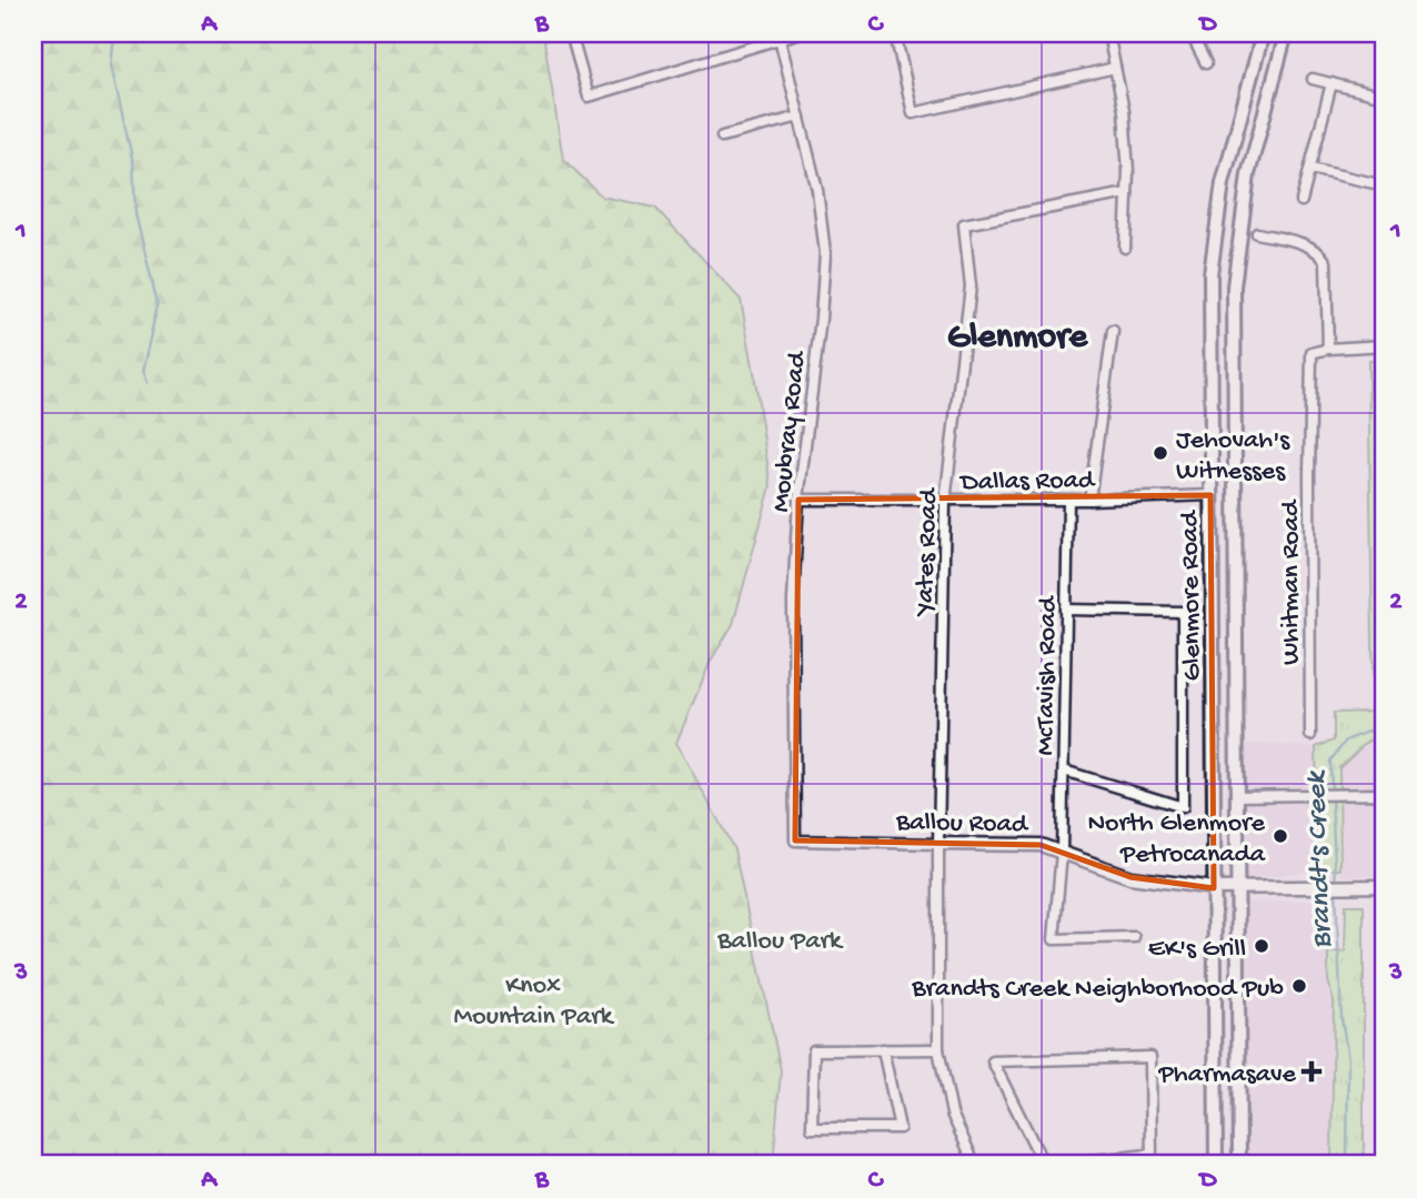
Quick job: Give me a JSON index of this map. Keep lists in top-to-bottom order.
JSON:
{
  "streets": {
    "main road": ["Glenmore Road"],
    "street": [
      "Moubray Road",
      "Dallas Road",
      "Yates Road",
      "Whitman Road",
      "McTavish Road",
      "Ballou Road"
    ]
  },
  "crossings": [
    ["Moubray Road", "Dallas Road"],
    ["Moubray Road", "Ballou Road"],
    ["Dallas Road", "Yates Road"],
    ["Dallas Road", "Glenmore Road"],
    ["Dallas Road", "McTavish Road"],
    ["Yates Road", "Ballou Road"],
    ["Glenmore Road", "Ballou Road"],
    ["McTavish Road", "Ballou Road"]
  ],
  "districts": ["Glenmore"],
  "water": ["Brandt's Creek"],
  "parks": ["Ballou Park", "Knox Mountain Park"],
  "places": {
    "other": [
      "Jehovah's Witnesses",
      "North Glenmore Petrocanada",
      "EK's Grill",
      "Brandts Creek Neighborhood Pub"
    ],
    "health": ["Pharmasave"]
  },
  "grid": {
    "columns": [
      "A",
      "B",
      "C",
      "D"
    ],
    "rows": ["1", "2", "3"]
  }
}
